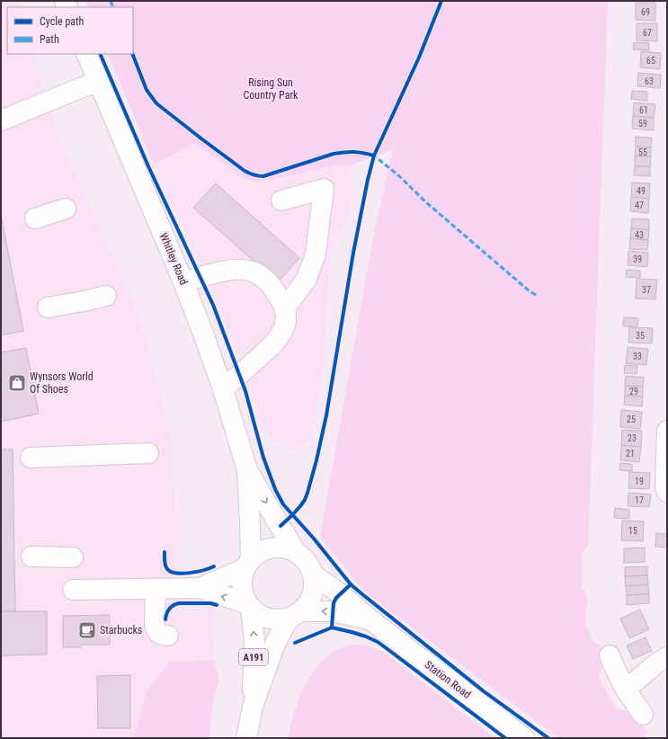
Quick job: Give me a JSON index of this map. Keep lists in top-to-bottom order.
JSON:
{
  "streets": {
    "main road": ["Whitley Road", "A191", "Station Road"]
  },
  "crossings": [
    ["Whitley Road", "A191"],
    ["Whitley Road", "Station Road"],
    ["A191", "Station Road"]
  ],
  "parks": ["Rising Sun Country Park"],
  "places": {
    "shop": ["Wynsors World Of Shoes"],
    "cafe": ["Starbucks"]
  },
  "house_numbers": [
    "69",
    "67",
    "65",
    "63",
    "61",
    "59",
    "55",
    "49",
    "47",
    "43",
    "39",
    "37",
    "35",
    "33",
    "29",
    "25",
    "23",
    "21",
    "19",
    "17",
    "15"
  ],
  "legend": ["Cycle path", "Path"]
}
